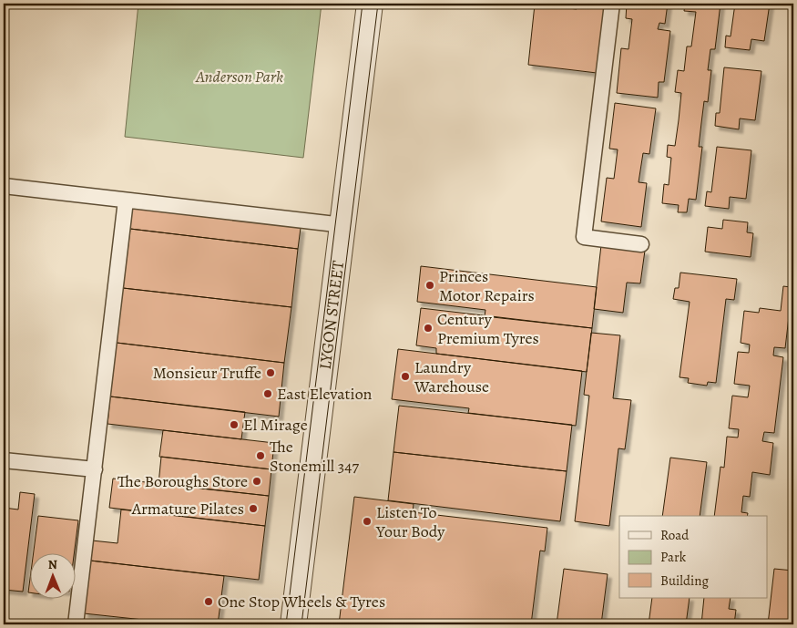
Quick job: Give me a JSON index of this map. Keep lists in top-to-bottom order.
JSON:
{
  "streets": {
    "street": ["LYGON STREET"]
  },
  "parks": ["Anderson Park"],
  "places": [
    "Princes Motor Repairs",
    "Century Premium Tyres",
    "Monsieur Truffe",
    "Laundry Warehouse",
    "East Elevation",
    "El Mirage",
    "The Stonemill 347",
    "The Boroughs Store",
    "Armature Pilates",
    "Listen To Your Body",
    "One Stop Wheels & Tyres"
  ],
  "legend": ["Road", "Park", "Building"],
  "north": "top"
}
